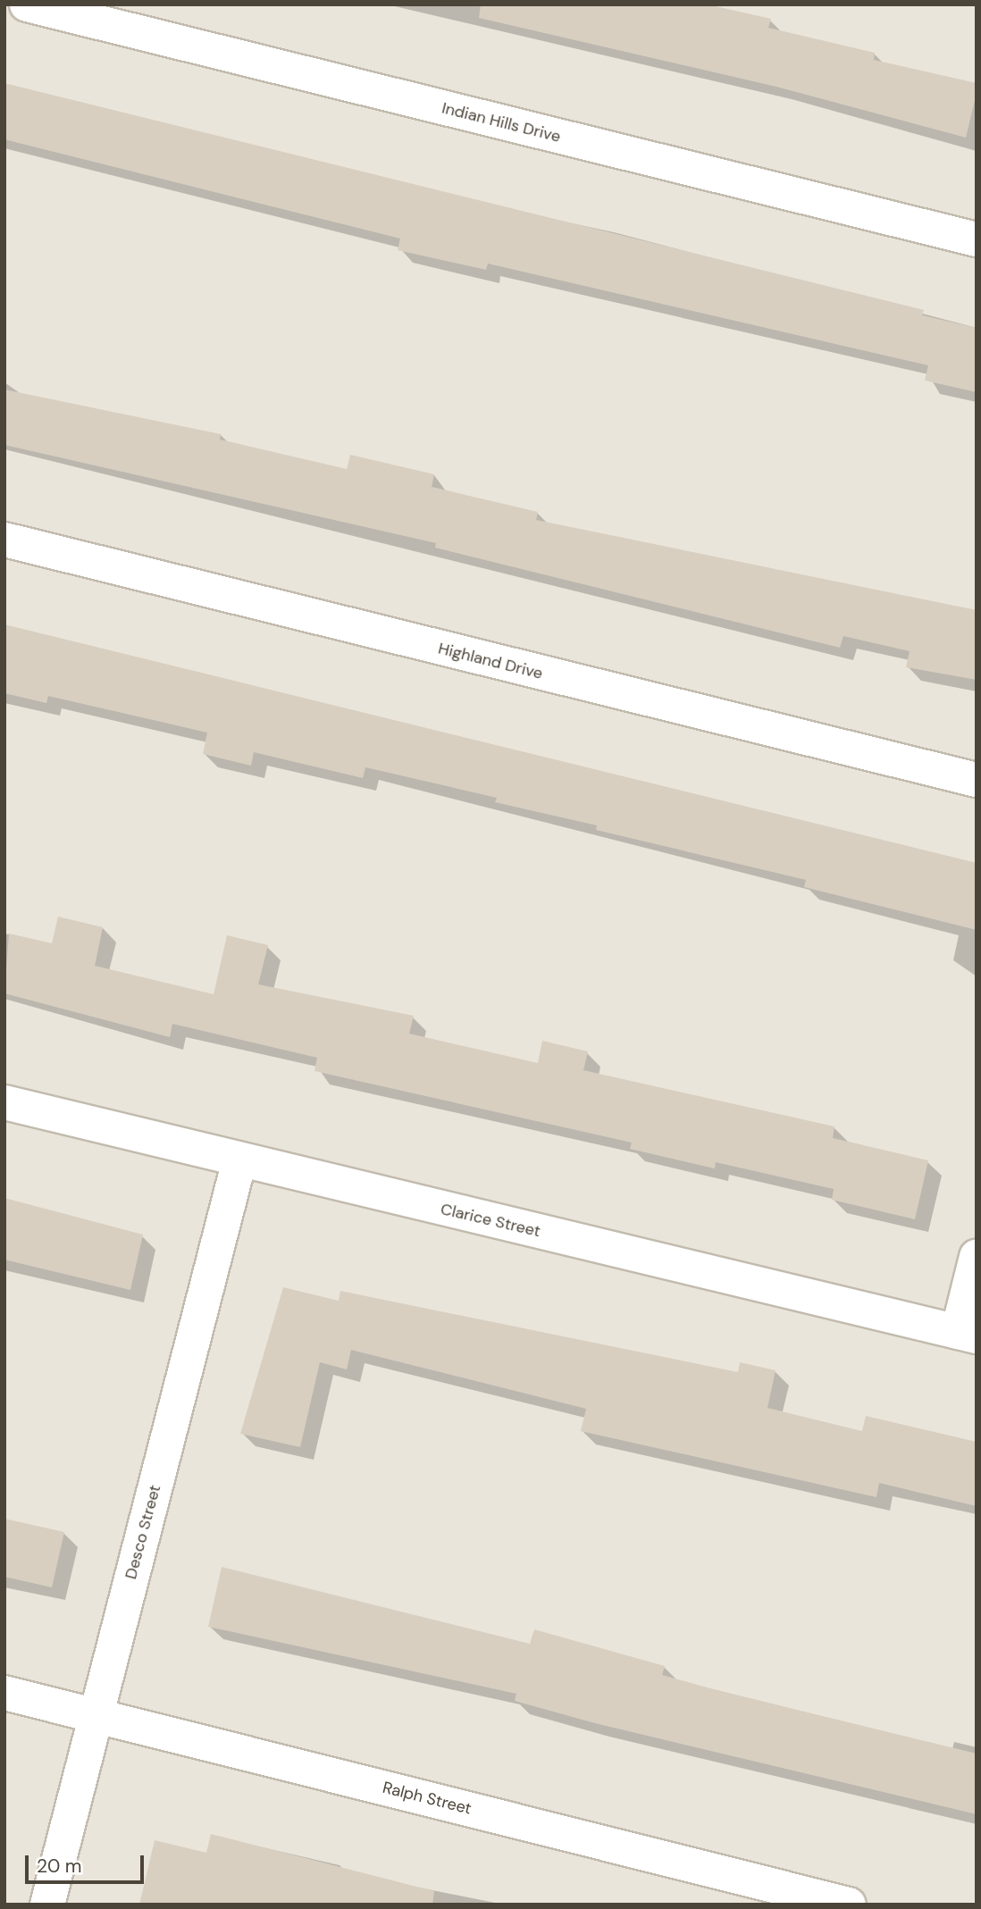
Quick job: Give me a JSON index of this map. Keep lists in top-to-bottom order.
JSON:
{
  "streets": {
    "street": [
      "Indian Hills Drive",
      "Highland Drive",
      "Clarice Street",
      "Desco Street",
      "Ralph Street"
    ]
  },
  "crossings": [
    ["Clarice Street", "Desco Street"],
    ["Desco Street", "Ralph Street"]
  ],
  "scale_bar": "20 m"
}
